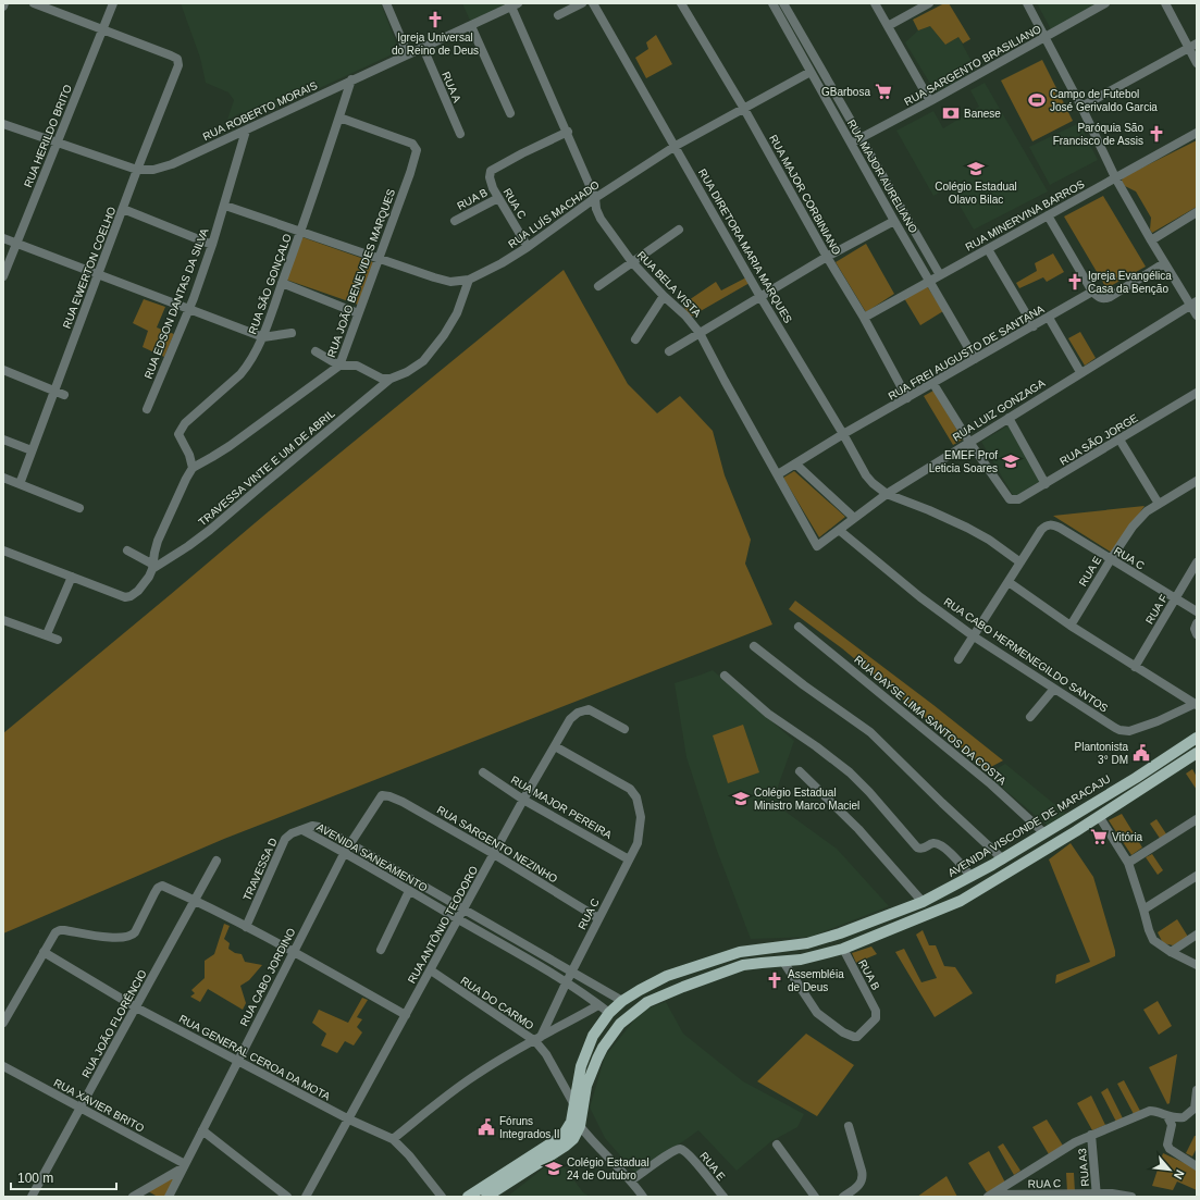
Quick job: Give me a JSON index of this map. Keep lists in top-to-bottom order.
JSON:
{
  "streets": {
    "main road": ["AVENIDA VISCONDE DE MARACAJU"],
    "street": [
      "RUA SARGENTO BRASILIANO",
      "RUA A",
      "RUA ROBERTO MORAIS",
      "RUA HERILDO BRITO",
      "RUA MAJOR AURELIANO",
      "RUA MAJOR CORBINIANO",
      "RUA B",
      "RUA C",
      "RUA LUÍS MACHADO",
      "RUA MINERVINA BARROS",
      "RUA DIRETORA MARIA MARQUES",
      "RUA EWERTON COELHO",
      "RUA JOÃO BENEVIDES MARQUES",
      "RUA SÃO GONÇALO",
      "RUA BELA VISTA",
      "RUA EDSON DANTAS DA SILVA",
      "RUA FREI AUGUSTO DE SANTANA",
      "RUA LUIZ GONZAGA",
      "RUA SÃO JORGE",
      "TRAVESSA VINTE E UM DE ABRIL",
      "RUA E",
      "RUA F",
      "RUA CABO HERMENEGILDO SANTOS",
      "RUA DAYSE LIMA SANTOS DA COSTA",
      "RUA MAJOR PEREIRA",
      "RUA SARGENTO NEZINHO",
      "AVENIDA SANEAMENTO",
      "TRAVESSA D",
      "RUA ANTÔNIO TEODORO",
      "RUA CABO JORDINO",
      "RUA DO CARMO",
      "RUA JOÃO FLORÊNCIO",
      "RUA GENERAL CEROA DA MOTA",
      "RUA XAVIER BRITO",
      "RUA A3"
    ]
  },
  "crossings": [
    ["RUA SARGENTO BRASILIANO", "RUA MAJOR AURELIANO"],
    ["RUA A", "RUA ROBERTO MORAIS"],
    ["RUA ROBERTO MORAIS", "RUA HERILDO BRITO"],
    ["RUA ROBERTO MORAIS", "RUA EWERTON COELHO"],
    ["RUA ROBERTO MORAIS", "RUA SÃO GONÇALO"],
    ["RUA ROBERTO MORAIS", "RUA BELA VISTA"],
    ["RUA ROBERTO MORAIS", "RUA EDSON DANTAS DA SILVA"],
    ["RUA HERILDO BRITO", "RUA EWERTON COELHO"],
    ["RUA MAJOR AURELIANO", "RUA LUÍS MACHADO"],
    ["RUA MAJOR AURELIANO", "RUA MINERVINA BARROS"],
    ["RUA MAJOR AURELIANO", "RUA FREI AUGUSTO DE SANTANA"],
    ["RUA MAJOR CORBINIANO", "RUA LUÍS MACHADO"],
    ["RUA MAJOR CORBINIANO", "RUA MINERVINA BARROS"],
    ["RUA MAJOR CORBINIANO", "RUA FREI AUGUSTO DE SANTANA"],
    ["RUA B", "RUA C"],
    ["RUA C", "RUA LUÍS MACHADO"],
    ["RUA C", "RUA DIRETORA MARIA MARQUES"],
    ["RUA C", "RUA BELA VISTA"],
    ["RUA C", "RUA E"],
    ["RUA C", "RUA F"],
    ["RUA C", "RUA MAJOR PEREIRA"],
    ["RUA C", "RUA SARGENTO NEZINHO"],
    ["RUA C", "AVENIDA SANEAMENTO"],
    ["RUA C", "RUA ANTÔNIO TEODORO"],
    ["RUA C", "RUA DO CARMO"],
    ["RUA C", "RUA A3"],
    ["RUA LUÍS MACHADO", "RUA DIRETORA MARIA MARQUES"],
    ["RUA LUÍS MACHADO", "RUA BELA VISTA"],
    ["RUA DIRETORA MARIA MARQUES", "RUA FREI AUGUSTO DE SANTANA"],
    ["RUA DIRETORA MARIA MARQUES", "RUA LUIZ GONZAGA"],
    ["RUA JOÃO BENEVIDES MARQUES", "RUA SÃO GONÇALO"],
    ["RUA BELA VISTA", "RUA FREI AUGUSTO DE SANTANA"],
    ["RUA BELA VISTA", "RUA LUIZ GONZAGA"],
    ["RUA LUIZ GONZAGA", "RUA SÃO JORGE"],
    ["RUA LUIZ GONZAGA", "RUA CABO HERMENEGILDO SANTOS"],
    ["RUA DAYSE LIMA SANTOS DA COSTA", "AVENIDA VISCONDE DE MARACAJU"],
    ["RUA MAJOR PEREIRA", "RUA ANTÔNIO TEODORO"],
    ["AVENIDA VISCONDE DE MARACAJU", "AVENIDA SANEAMENTO"],
    ["AVENIDA VISCONDE DE MARACAJU", "RUA DO CARMO"],
    ["RUA SARGENTO NEZINHO", "RUA ANTÔNIO TEODORO"],
    ["RUA SARGENTO NEZINHO", "RUA CABO JORDINO"],
    ["AVENIDA SANEAMENTO", "TRAVESSA D"],
    ["AVENIDA SANEAMENTO", "RUA ANTÔNIO TEODORO"],
    ["AVENIDA SANEAMENTO", "RUA CABO JORDINO"],
    ["RUA ANTÔNIO TEODORO", "RUA DO CARMO"],
    ["RUA ANTÔNIO TEODORO", "RUA GENERAL CEROA DA MOTA"],
    ["RUA CABO JORDINO", "RUA GENERAL CEROA DA MOTA"],
    ["RUA CABO JORDINO", "RUA XAVIER BRITO"],
    ["RUA JOÃO FLORÊNCIO", "RUA GENERAL CEROA DA MOTA"],
    ["RUA JOÃO FLORÊNCIO", "RUA XAVIER BRITO"]
  ],
  "places": {
    "church": [
      "Igreja Universal do Reino de Deus",
      "Paróquia São Francisco de Assis",
      "Igreja Evangélica Casa da Benção",
      "Assembléia de Deus"
    ],
    "supermarket": ["GBarbosa", "Vitória"],
    "sports": ["Campo de Futebol José Gerivaldo Garcia"],
    "bank": ["Banese"],
    "school or university": [
      "Colégio Estadual Olavo Bilac",
      "EMEF Prof Leticia Soares",
      "Colégio Estadual Ministro Marco Maciel",
      "Colégio Estadual 24 de Outubro"
    ],
    "public building": ["Plantonista 3° DM", "Fóruns Integrados II"]
  },
  "scale_bar": "100 m",
  "north": "bottom right"
}
